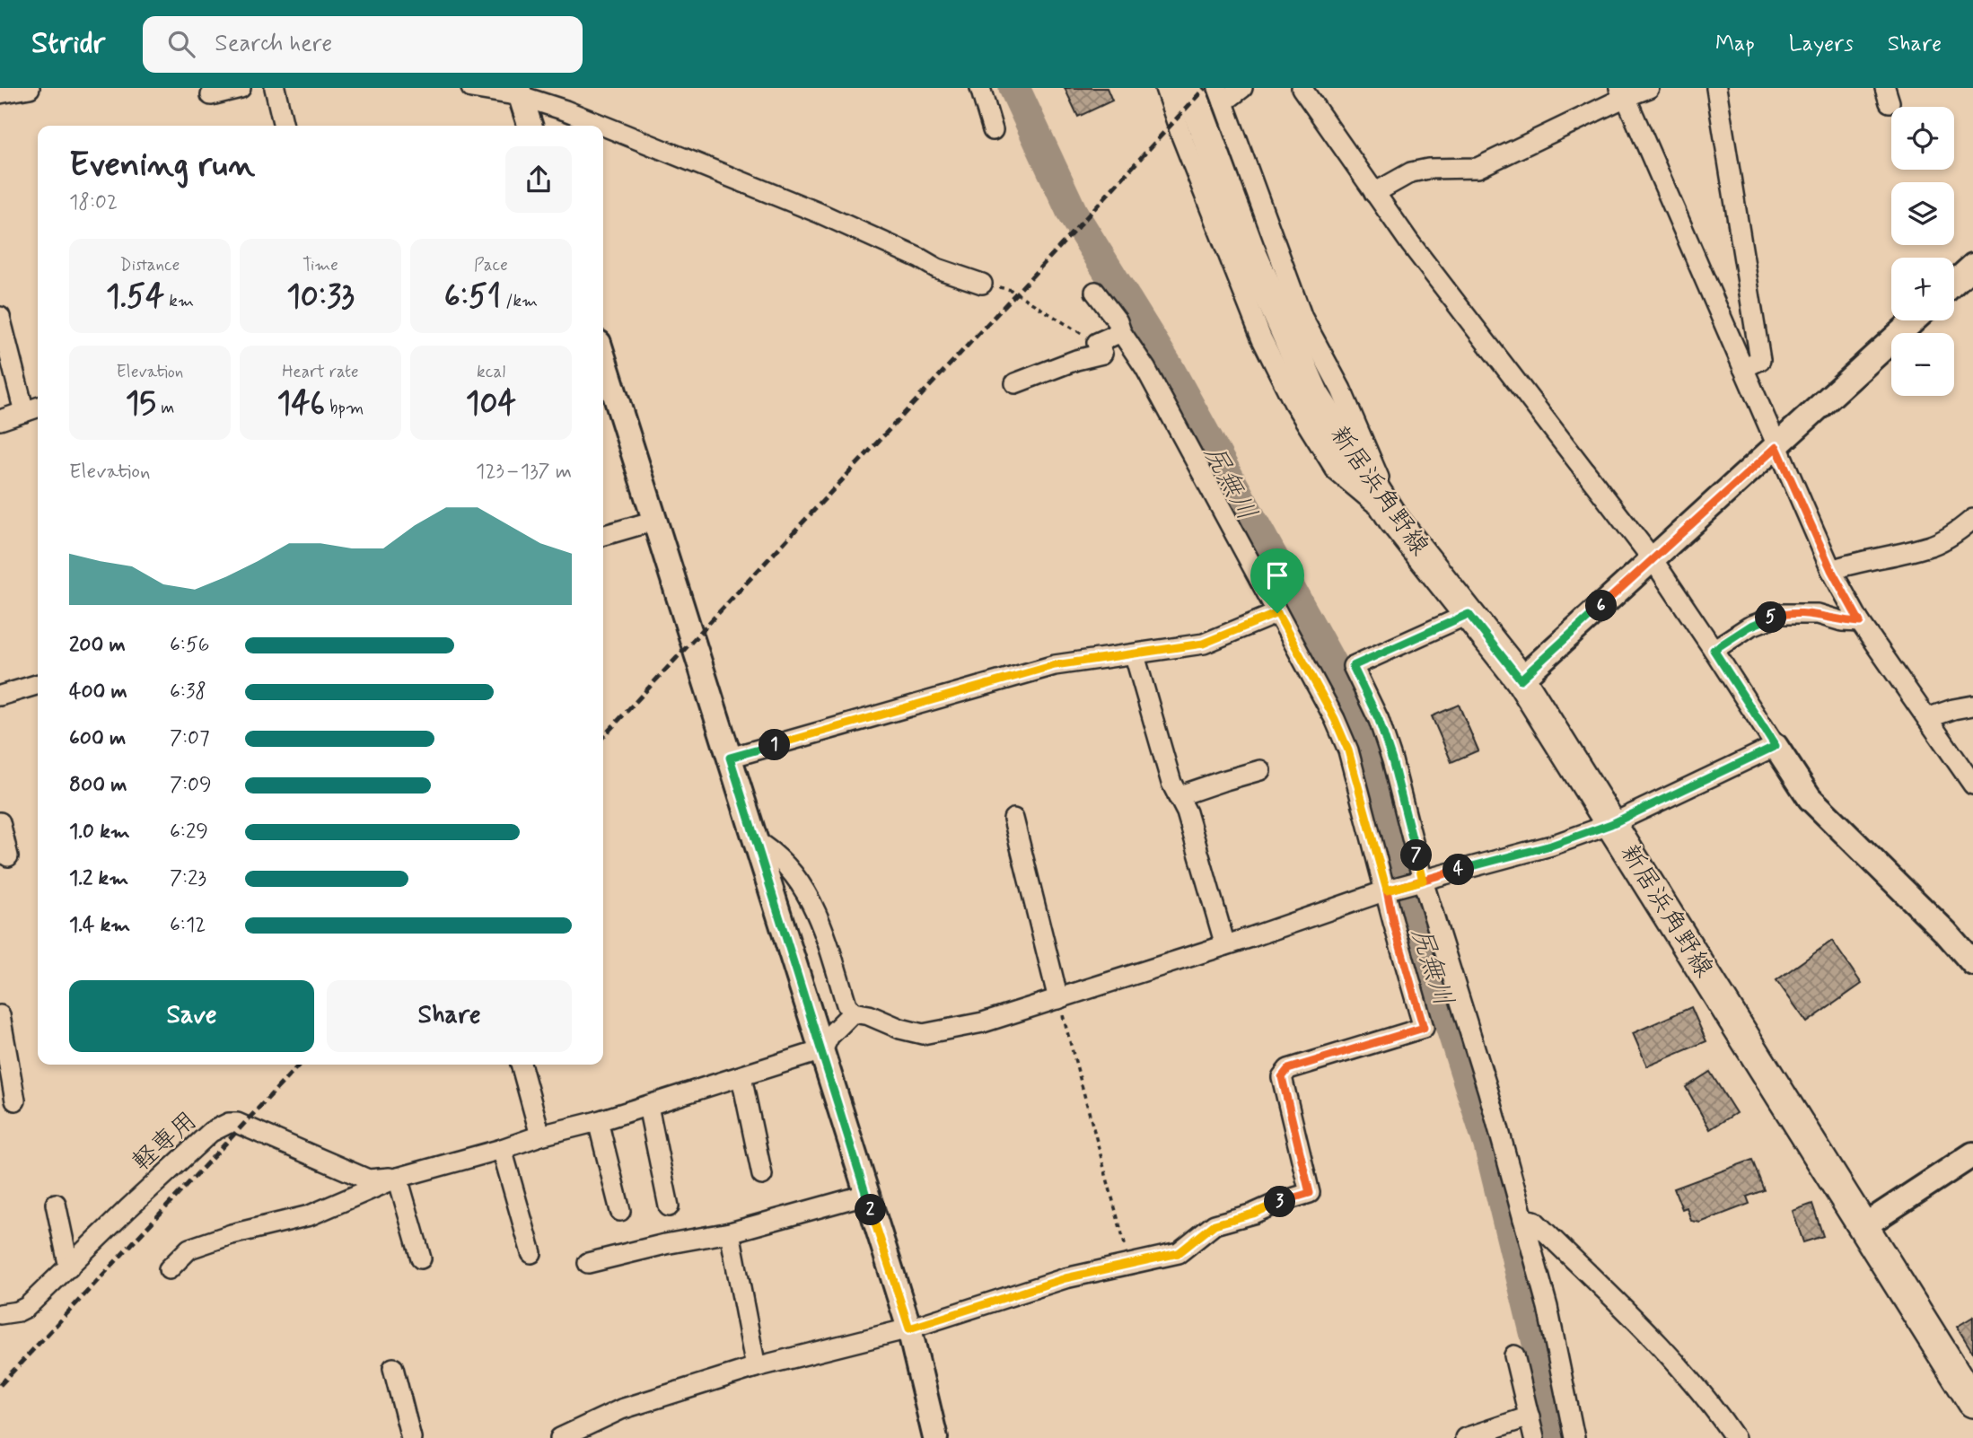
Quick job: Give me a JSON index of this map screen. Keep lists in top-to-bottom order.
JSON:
{
  "streets": {
    "main road": ["新居浜角野線"],
    "street": ["軽専用"]
  },
  "water": ["尻無川"],
  "page": {
    "header": "Stridr",
    "search": "Search here",
    "nav": ["Map", "Layers", "Share"],
    "map_buttons": ["+", "−"],
    "heading": ["Evening run", "18:02"],
    "stats": [
      ["Distance", "1.54 km"],
      ["Time", "10:33"],
      ["Pace", "6:51 /km"],
      ["Elevation", "15 m"],
      ["Heart rate", "146 bpm"],
      ["kcal", "104"]
    ],
    "chart": ["Elevation", "123–137 m"],
    "pins": [
      "6",
      "5",
      "1",
      "7",
      "4",
      "3",
      "2"
    ],
    "list": [
      {
        "name": "200 m",
        "note": "6:56"
      },
      {
        "name": "400 m",
        "note": "6:38"
      },
      {
        "name": "600 m",
        "note": "7:07"
      },
      {
        "name": "800 m",
        "note": "7:09"
      },
      {
        "name": "1.0 km",
        "note": "6:29"
      },
      {
        "name": "1.2 km",
        "note": "7:23"
      },
      {
        "name": "1.4 km",
        "note": "6:12"
      }
    ],
    "buttons": ["Save", "Share"]
  }
}
